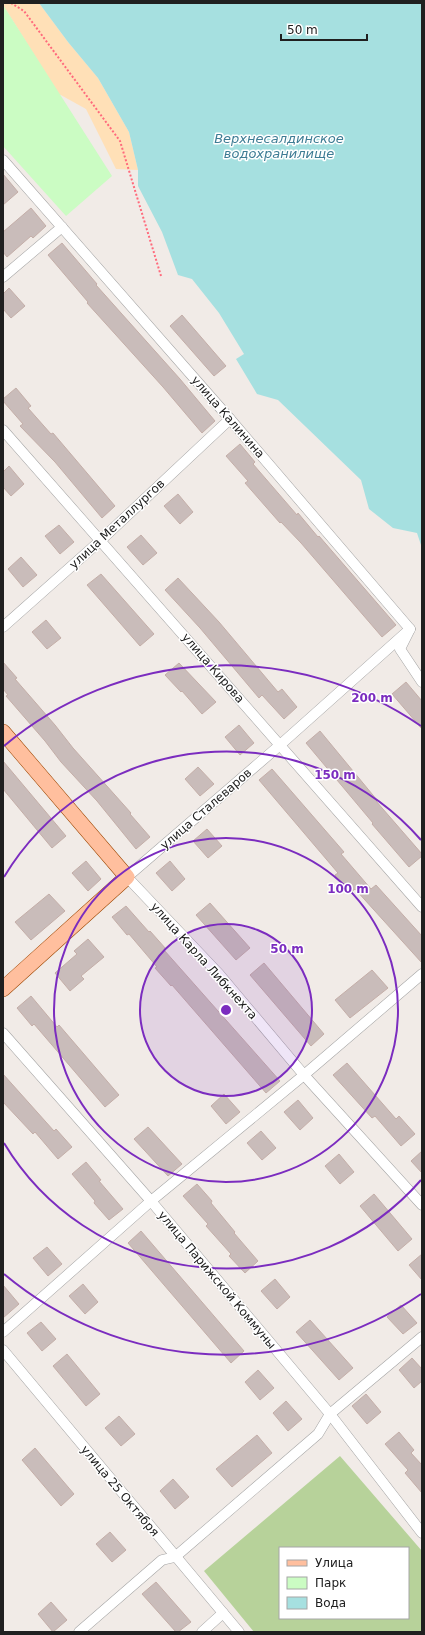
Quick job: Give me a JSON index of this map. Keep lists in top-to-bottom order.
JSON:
{
  "streets": {
    "main road": ["улица Сталеваров", "улица Карла Либкнехта"],
    "street": [
      "улица Калинина",
      "улица Металлургов",
      "улица Кирова",
      "улица Парижской Коммуны",
      "улица 25 Октября"
    ]
  },
  "crossings": [
    ["улица Калинина", "улица Металлургов"],
    ["улица Калинина", "улица Сталеваров"],
    ["улица Металлургов", "улица Кирова"],
    ["улица Кирова", "улица Сталеваров"],
    ["улица Сталеваров", "улица Карла Либкнехта"]
  ],
  "water": ["Верхнесалдинское водохранилище"],
  "legend": ["Улица", "Парк", "Вода"],
  "scale_bar": "50 m",
  "rings": [
    "200 m",
    "150 m",
    "100 m",
    "50 m"
  ]
}
